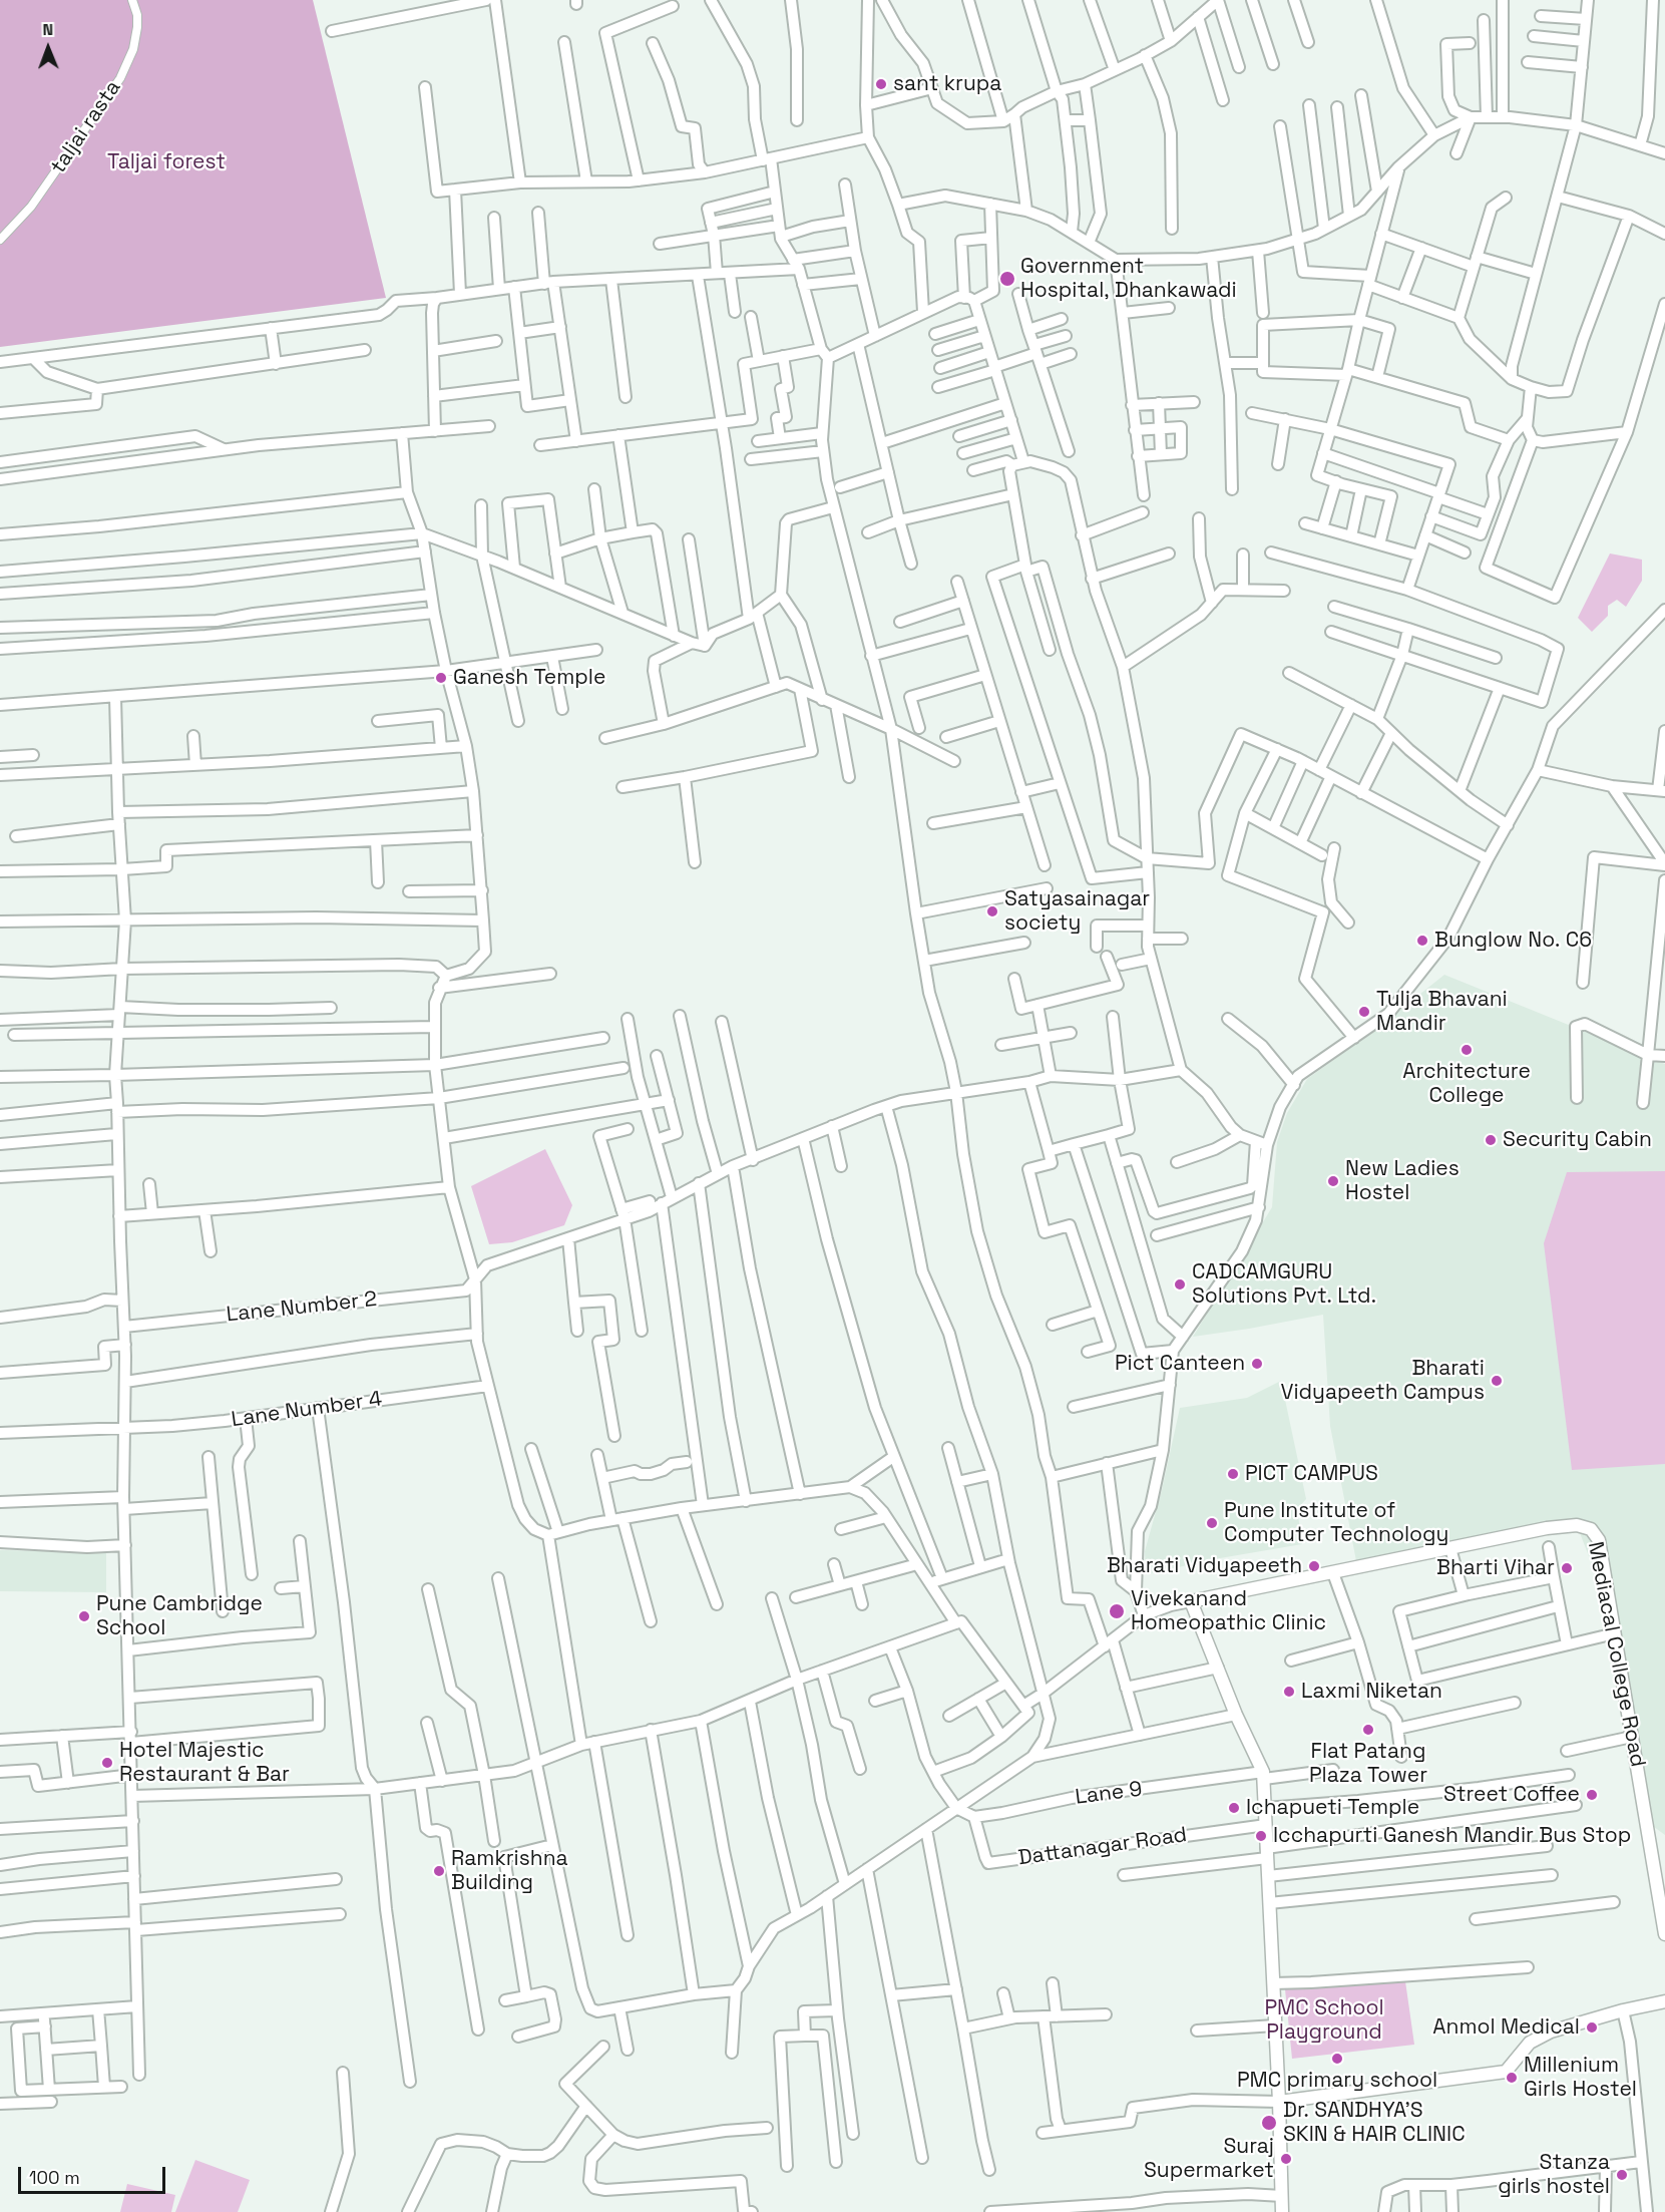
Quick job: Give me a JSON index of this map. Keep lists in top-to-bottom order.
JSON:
{
  "streets": {
    "street": [
      "taljai rasta",
      "Lane Number 2",
      "Lane Number 4",
      "Mediacal College Road",
      "Lane 9",
      "Dattanagar Road"
    ]
  },
  "crossings": [
    ["Lane 9", "Dattanagar Road"]
  ],
  "parks": ["Taljai forest", "PMC School Playground"],
  "places": [
    "sant krupa",
    "Government Hospital, Dhankawadi",
    "Ganesh Temple",
    "Satyasainagar society",
    "Bunglow No. C6",
    "Tulja Bhavani Mandir",
    "Architecture College",
    "Security Cabin",
    "New Ladies Hostel",
    "CADCAMGURU Solutions Pvt. Ltd.",
    "Pict Canteen",
    "Bharati Vidyapeeth Campus",
    "PICT CAMPUS",
    "Pune Institute of Computer Technology",
    "Bharati Vidyapeeth",
    "Bharti Vihar",
    "Vivekanand Homeopathic Clinic",
    "Pune Cambridge School",
    "Laxmi Niketan",
    "Flat Patang Plaza Tower",
    "Hotel Majestic Restaurant & Bar",
    "Street Coffee",
    "Ichapueti Temple",
    "Icchapurti Ganesh Mandir Bus Stop",
    "Ramkrishna Building",
    "Anmol Medical",
    "PMC primary school",
    "Millenium Girls Hostel",
    "Dr. SANDHYA'S SKIN & HAIR CLINIC",
    "Suraj Supermarket",
    "Stanza girls hostel"
  ],
  "scale_bar": "100 m",
  "north": "top"
}
